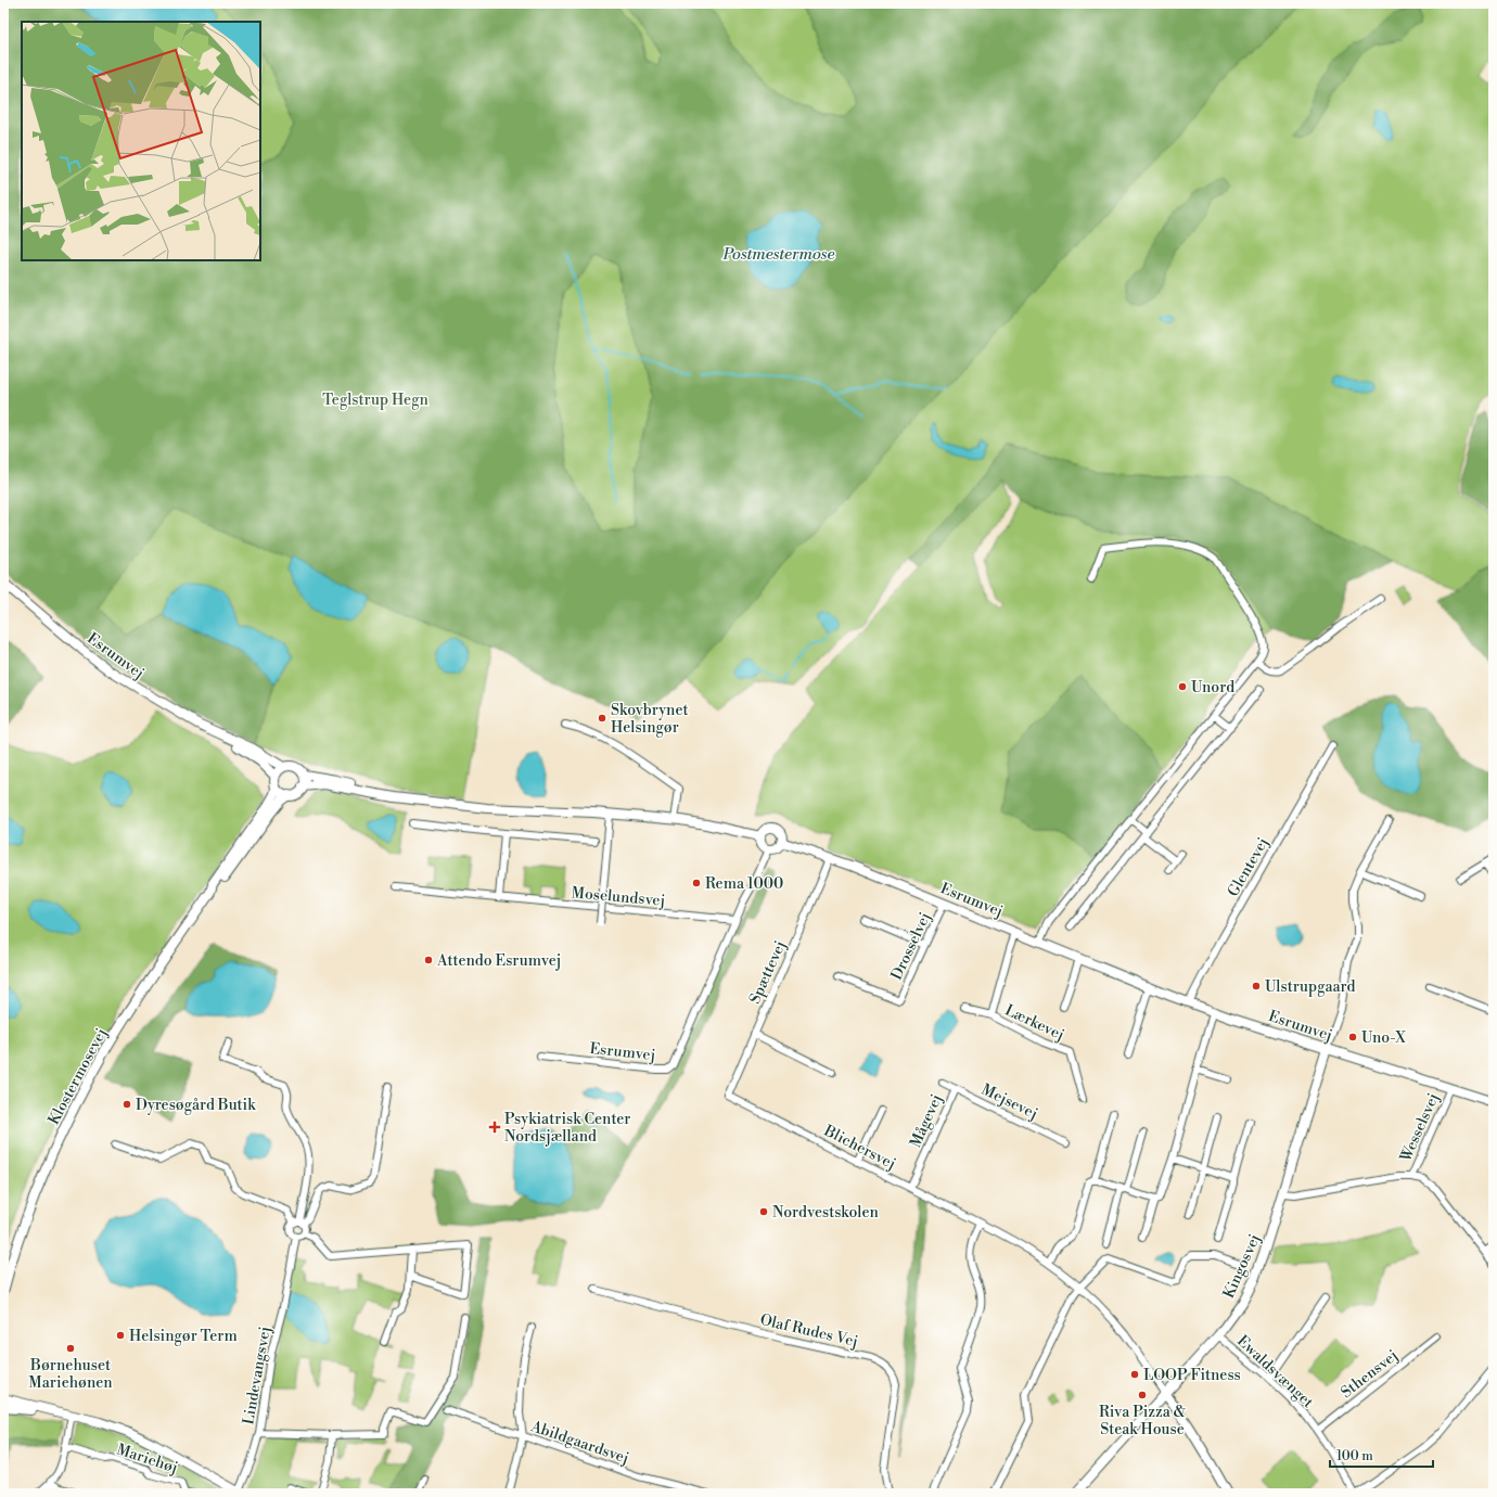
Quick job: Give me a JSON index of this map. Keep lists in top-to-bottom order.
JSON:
{
  "streets": {
    "main road": [
      "Esrumvej",
      "Klostermosevej",
      "Blichersvej",
      "Kingosvej"
    ],
    "street": [
      "Glentevej",
      "Moselundsvej",
      "Drosselvej",
      "Spættevej",
      "Lærkevej",
      "Mejsevej",
      "Mågevej",
      "Wesselsvej",
      "Olaf Rudes Vej",
      "Ewaldsvænget",
      "Sthensvej",
      "Lindevangsvej",
      "Abildgaardsvej",
      "Mariehøj"
    ]
  },
  "crossings": [
    ["Esrumvej", "Glentevej"],
    ["Esrumvej", "Moselundsvej"],
    ["Esrumvej", "Drosselvej"],
    ["Esrumvej", "Spættevej"],
    ["Esrumvej", "Lærkevej"],
    ["Esrumvej", "Klostermosevej"],
    ["Esrumvej", "Wesselsvej"],
    ["Esrumvej", "Kingosvej"],
    ["Spættevej", "Blichersvej"],
    ["Mejsevej", "Mågevej"],
    ["Mågevej", "Blichersvej"],
    ["Blichersvej", "Kingosvej"],
    ["Kingosvej", "Ewaldsvænget"],
    ["Ewaldsvænget", "Sthensvej"]
  ],
  "water": ["Postmestermose"],
  "parks": ["Teglstrup Hegn"],
  "places": {
    "other": [
      "Unord",
      "Skovbrynet Helsingør",
      "Rema 1000",
      "Attendo Esrumvej",
      "Ulstrupgaard",
      "Uno-X",
      "Dyresøgård Butik",
      "Nordvestskolen",
      "Helsingør Term",
      "Børnehuset Mariehønen",
      "LOOP Fitness",
      "Riva Pizza & Steak House"
    ],
    "health": ["Psykiatrisk Center Nordsjælland"]
  },
  "scale_bar": "100 m"
}
